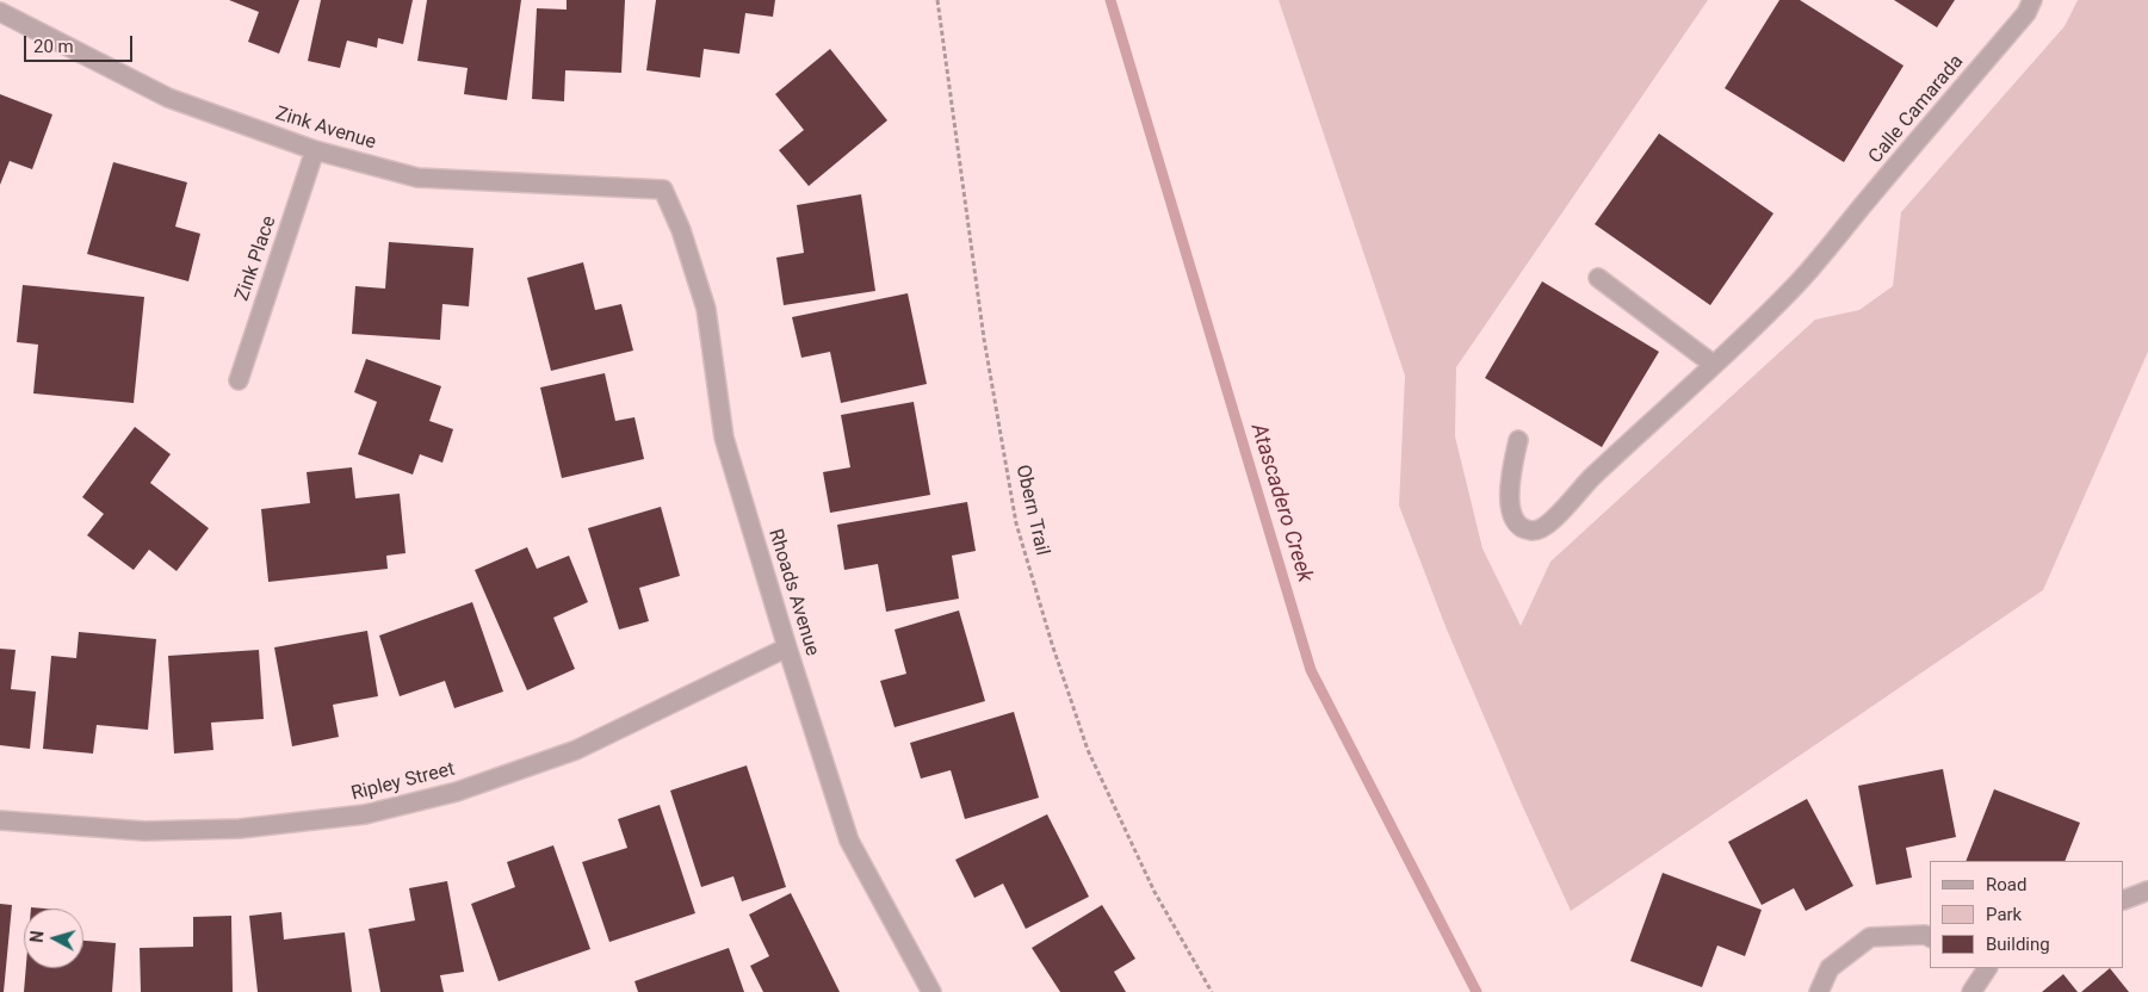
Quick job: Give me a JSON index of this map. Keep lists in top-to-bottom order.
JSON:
{
  "streets": {
    "street": [
      "Calle Camarada",
      "Zink Avenue",
      "Zink Place",
      "Rhoads Avenue",
      "Ripley Street"
    ],
    "path": ["Obern Trail"]
  },
  "crossings": [
    ["Zink Avenue", "Zink Place"],
    ["Zink Avenue", "Rhoads Avenue"],
    ["Rhoads Avenue", "Ripley Street"]
  ],
  "water": ["Atascadero Creek"],
  "legend": ["Road", "Park", "Building"],
  "scale_bar": "20 m",
  "north": "left"
}
